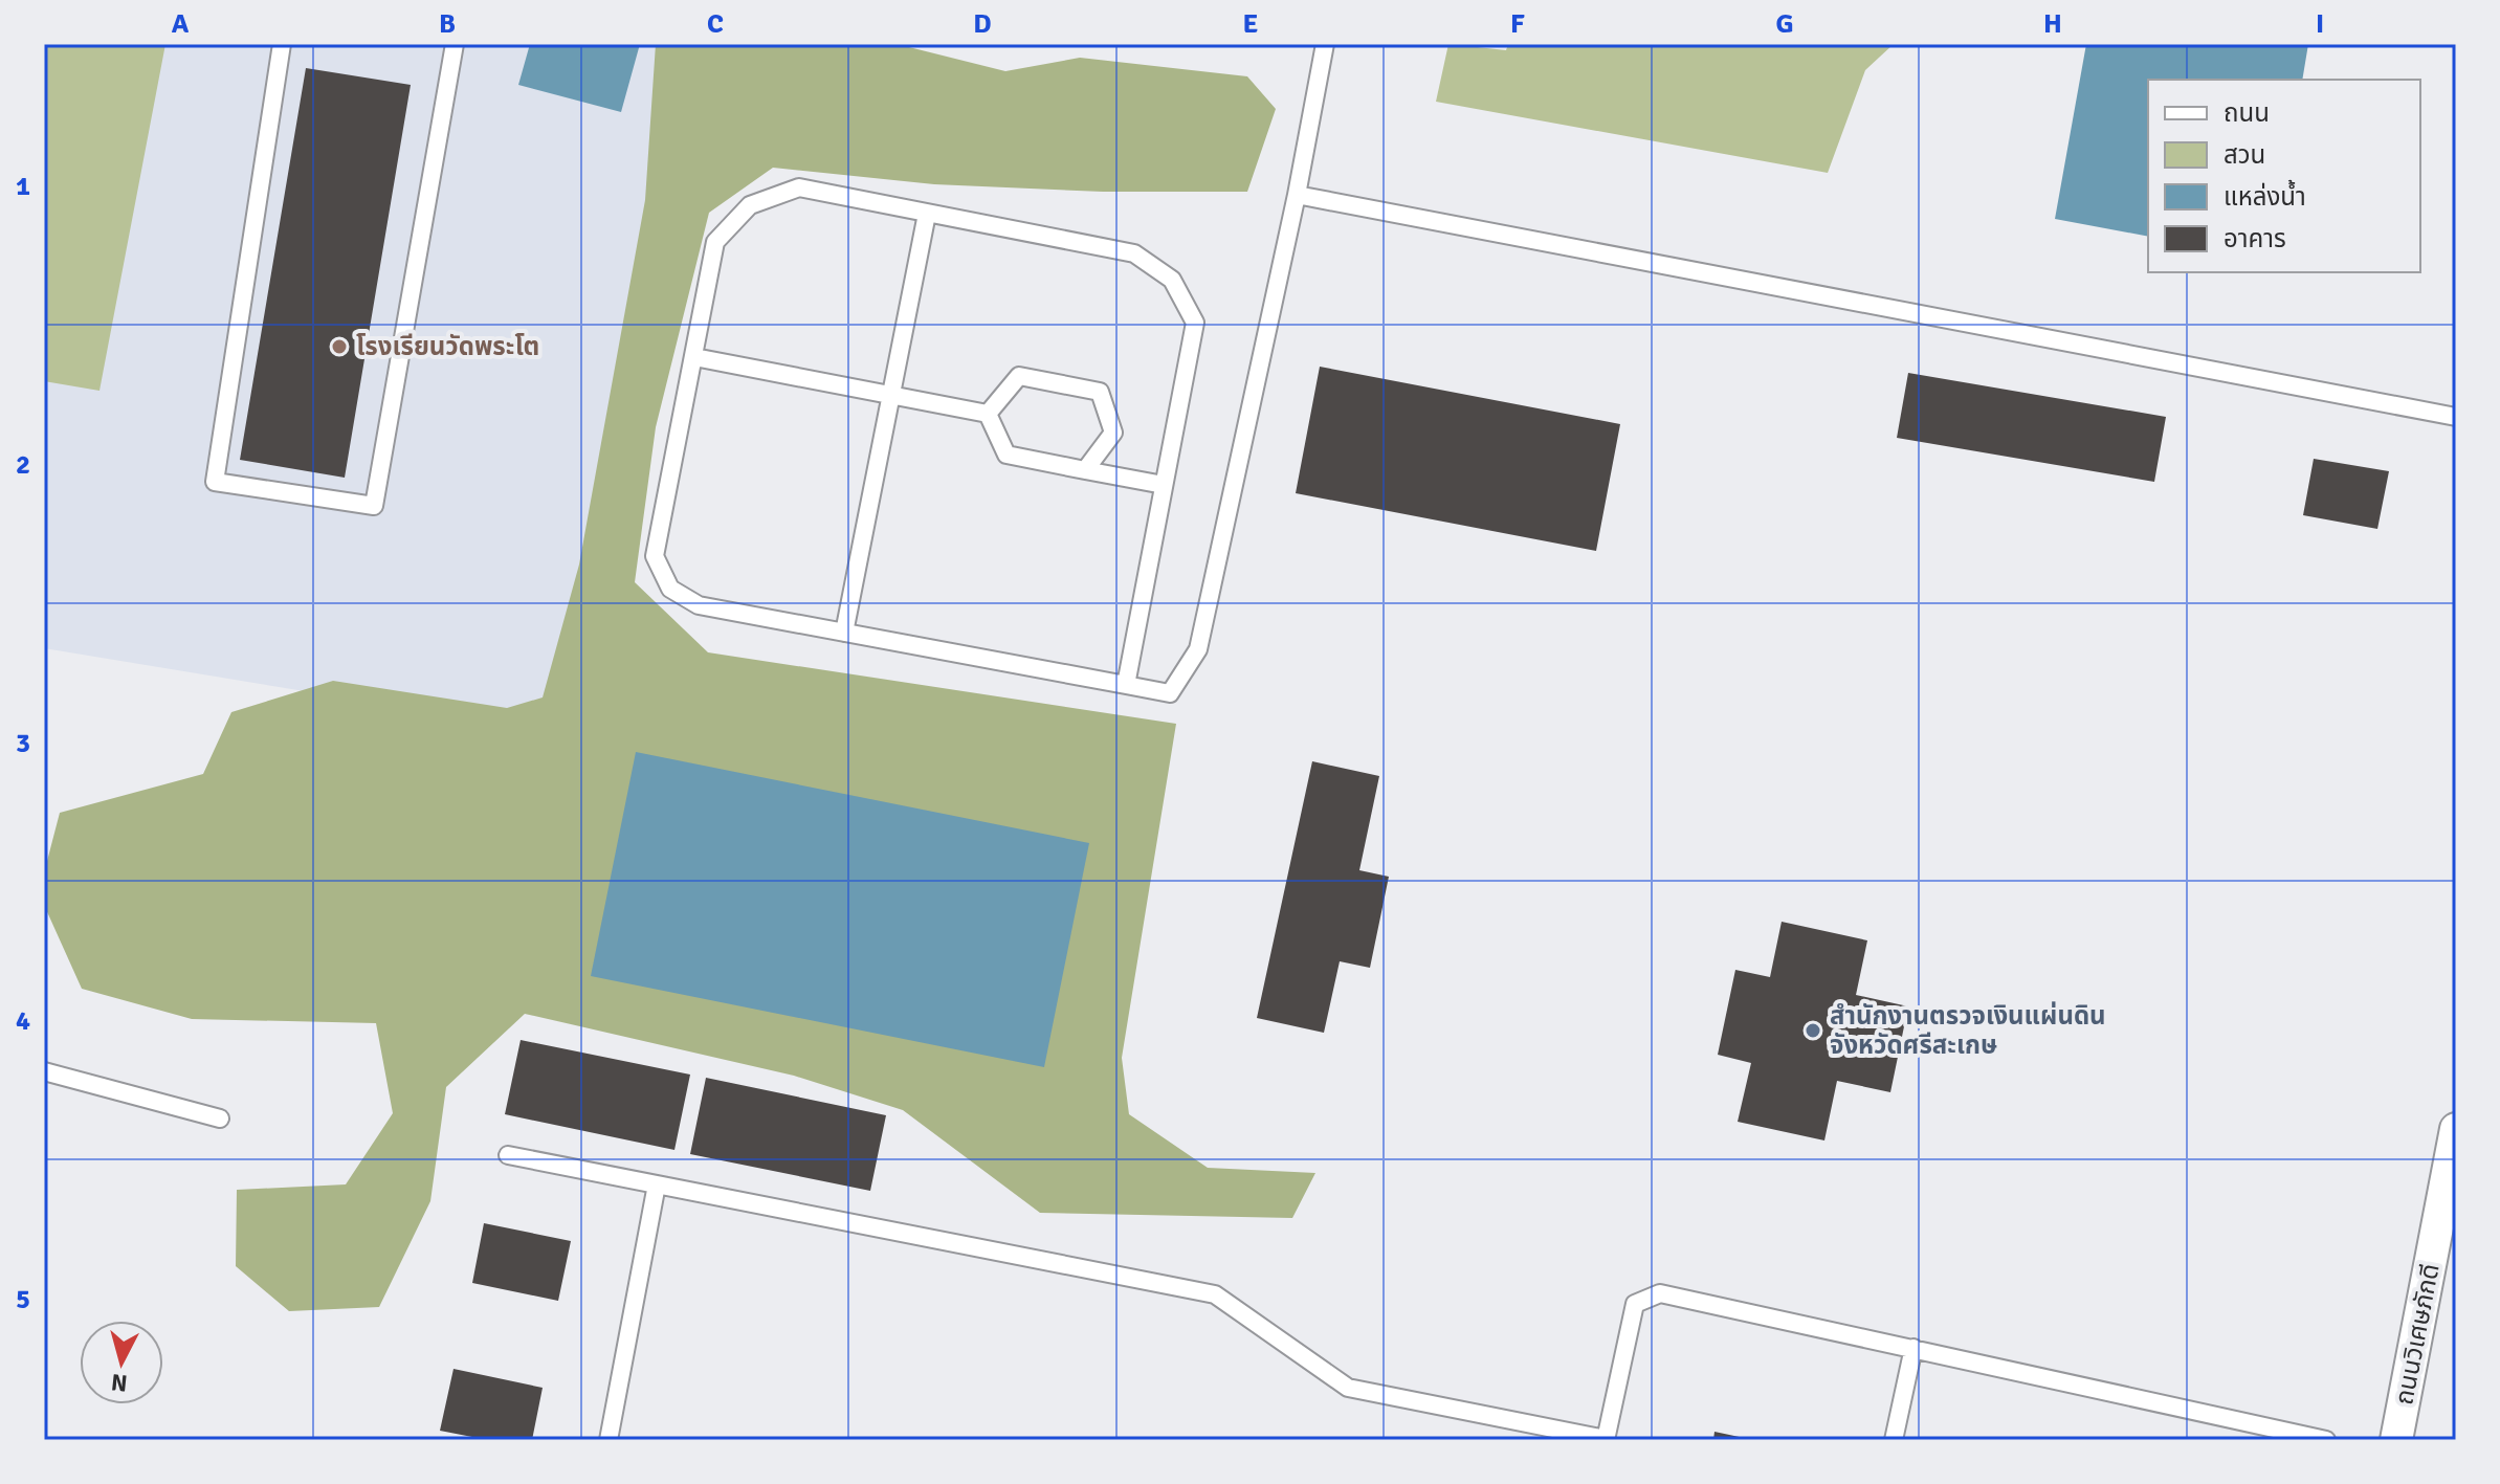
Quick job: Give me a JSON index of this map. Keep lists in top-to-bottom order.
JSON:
{
  "streets": {
    "street": ["ถนนวิเศษภักดี"]
  },
  "places": ["โรงเรียนวัดพระโต", "สำนักงานตรวจเงินแผ่นดิน จังหวัดศรีสะเกษ"],
  "legend": [
    "ถนน",
    "สวน",
    "แหล่งน้ำ",
    "อาคาร"
  ],
  "north": "bottom",
  "grid": {
    "columns": [
      "A",
      "B",
      "C",
      "D",
      "E",
      "F",
      "G",
      "H",
      "I"
    ],
    "rows": [
      "1",
      "2",
      "3",
      "4",
      "5"
    ]
  }
}
